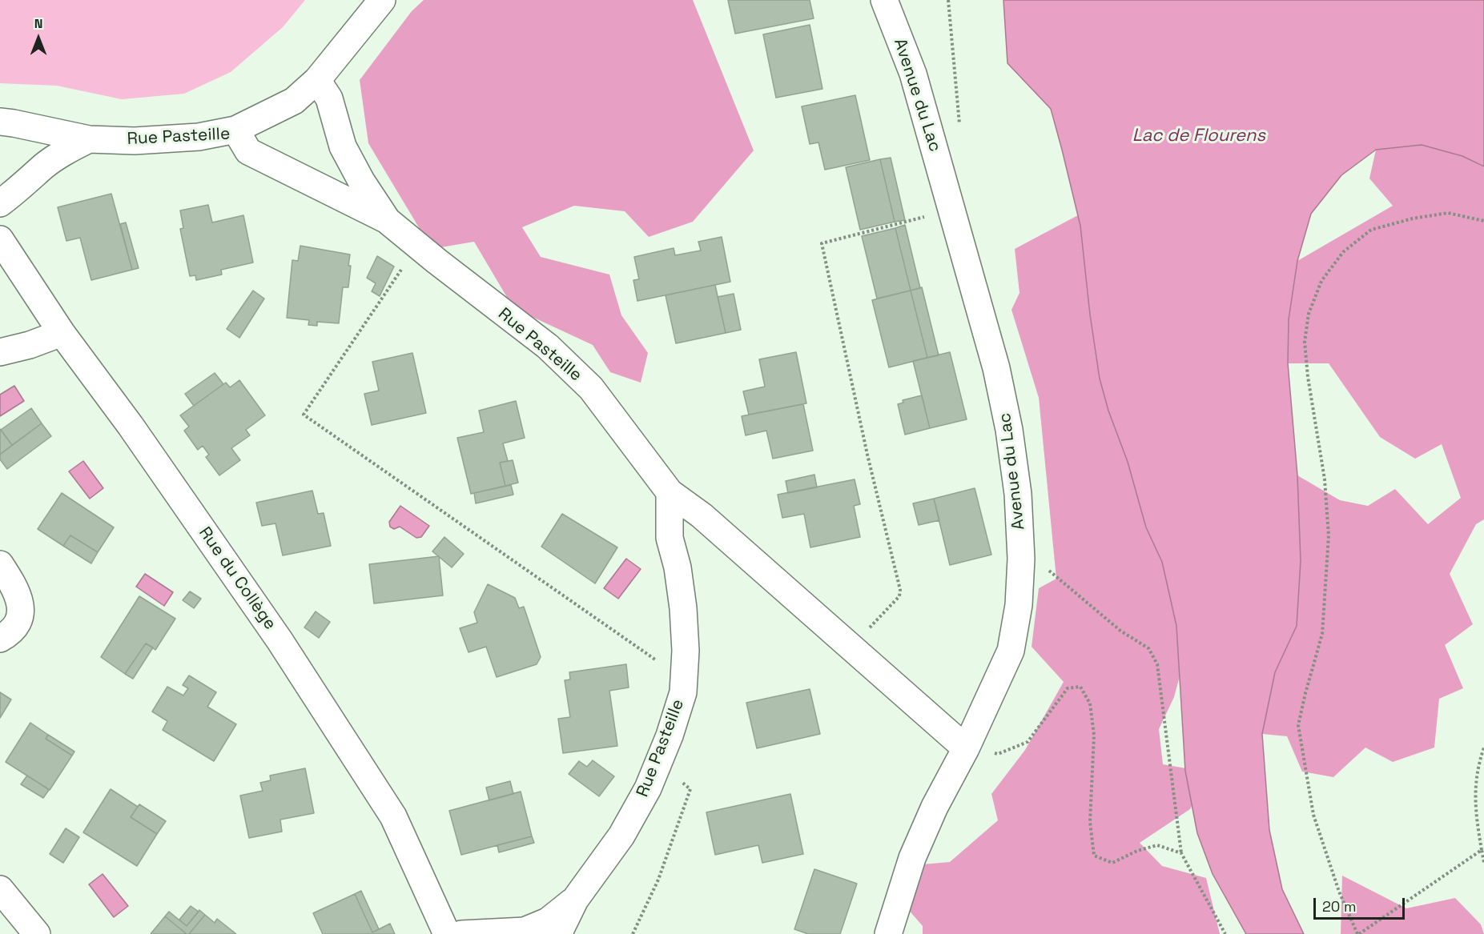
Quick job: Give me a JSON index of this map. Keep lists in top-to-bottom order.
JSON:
{
  "streets": {
    "street": ["Avenue du Lac", "Rue Pasteille", "Rue du Collège"]
  },
  "crossings": [
    ["Avenue du Lac", "Rue Pasteille"]
  ],
  "water": ["Lac de Flourens"],
  "scale_bar": "20 m",
  "north": "top"
}
